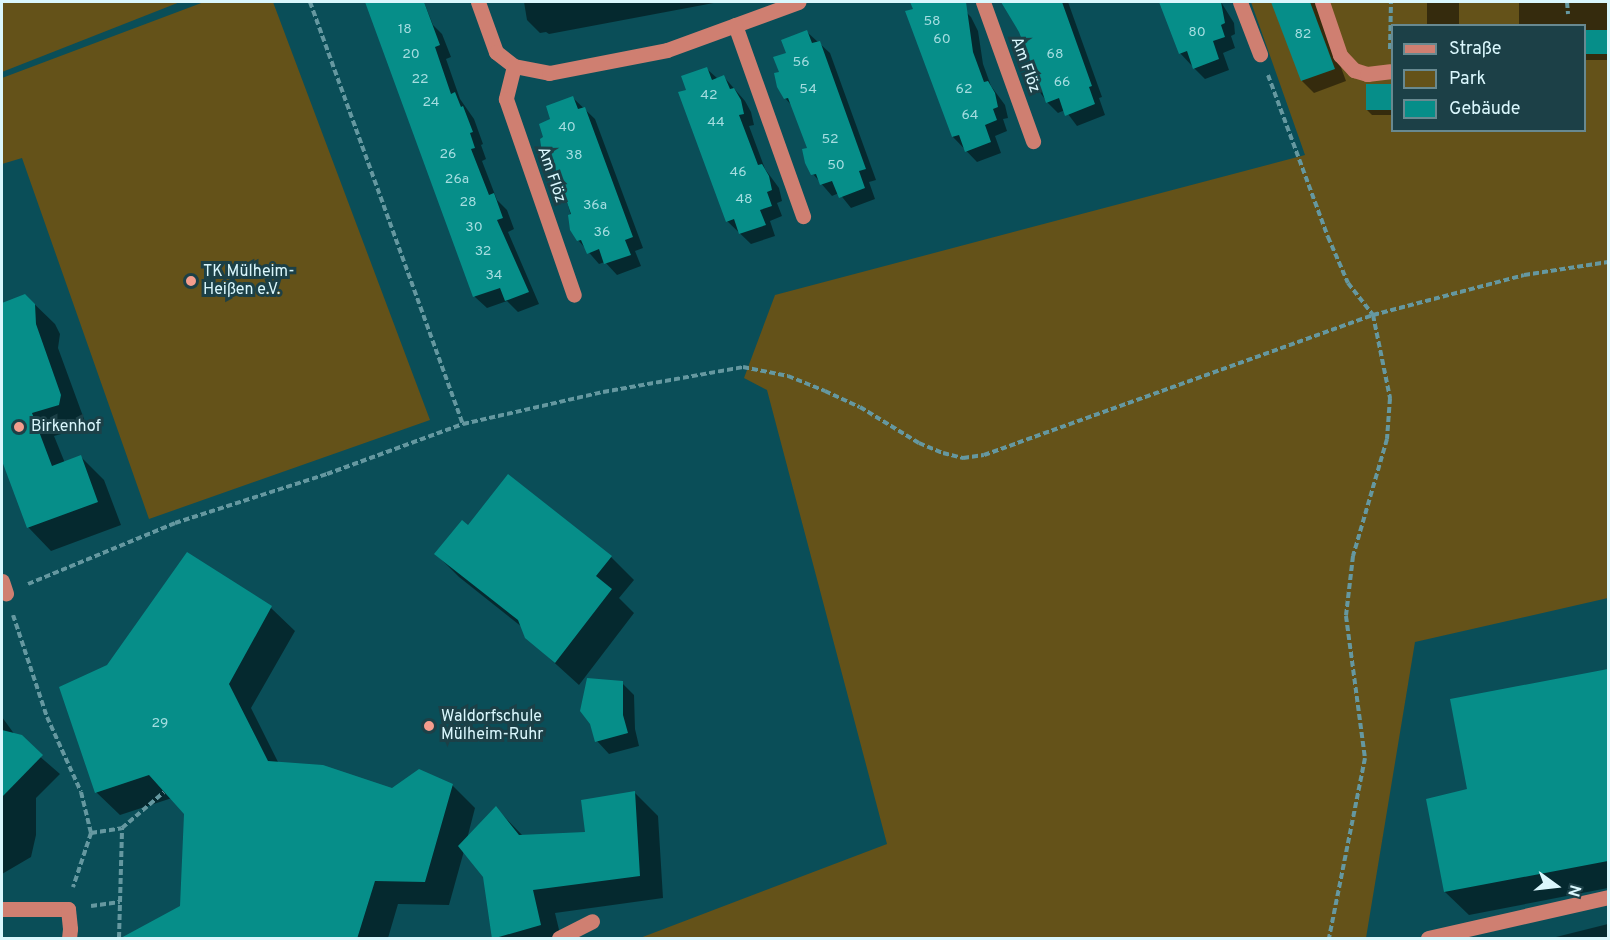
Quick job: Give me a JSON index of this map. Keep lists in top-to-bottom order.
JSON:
{
  "streets": {
    "street": ["Am Flöz"]
  },
  "places": ["TK Mülheim- Heißen e.V.", "Birkenhof", "Waldorfschule Mülheim-Ruhr"],
  "house_numbers": [
    "58",
    "18",
    "80",
    "82",
    "60",
    "20",
    "68",
    "56",
    "22",
    "66",
    "54",
    "62",
    "42",
    "24",
    "64",
    "44",
    "40",
    "52",
    "26",
    "38",
    "50",
    "46",
    "26a",
    "48",
    "28",
    "36a",
    "30",
    "36",
    "32",
    "34",
    "29"
  ],
  "legend": ["Straße", "Park", "Gebäude"],
  "north": "right"
}
